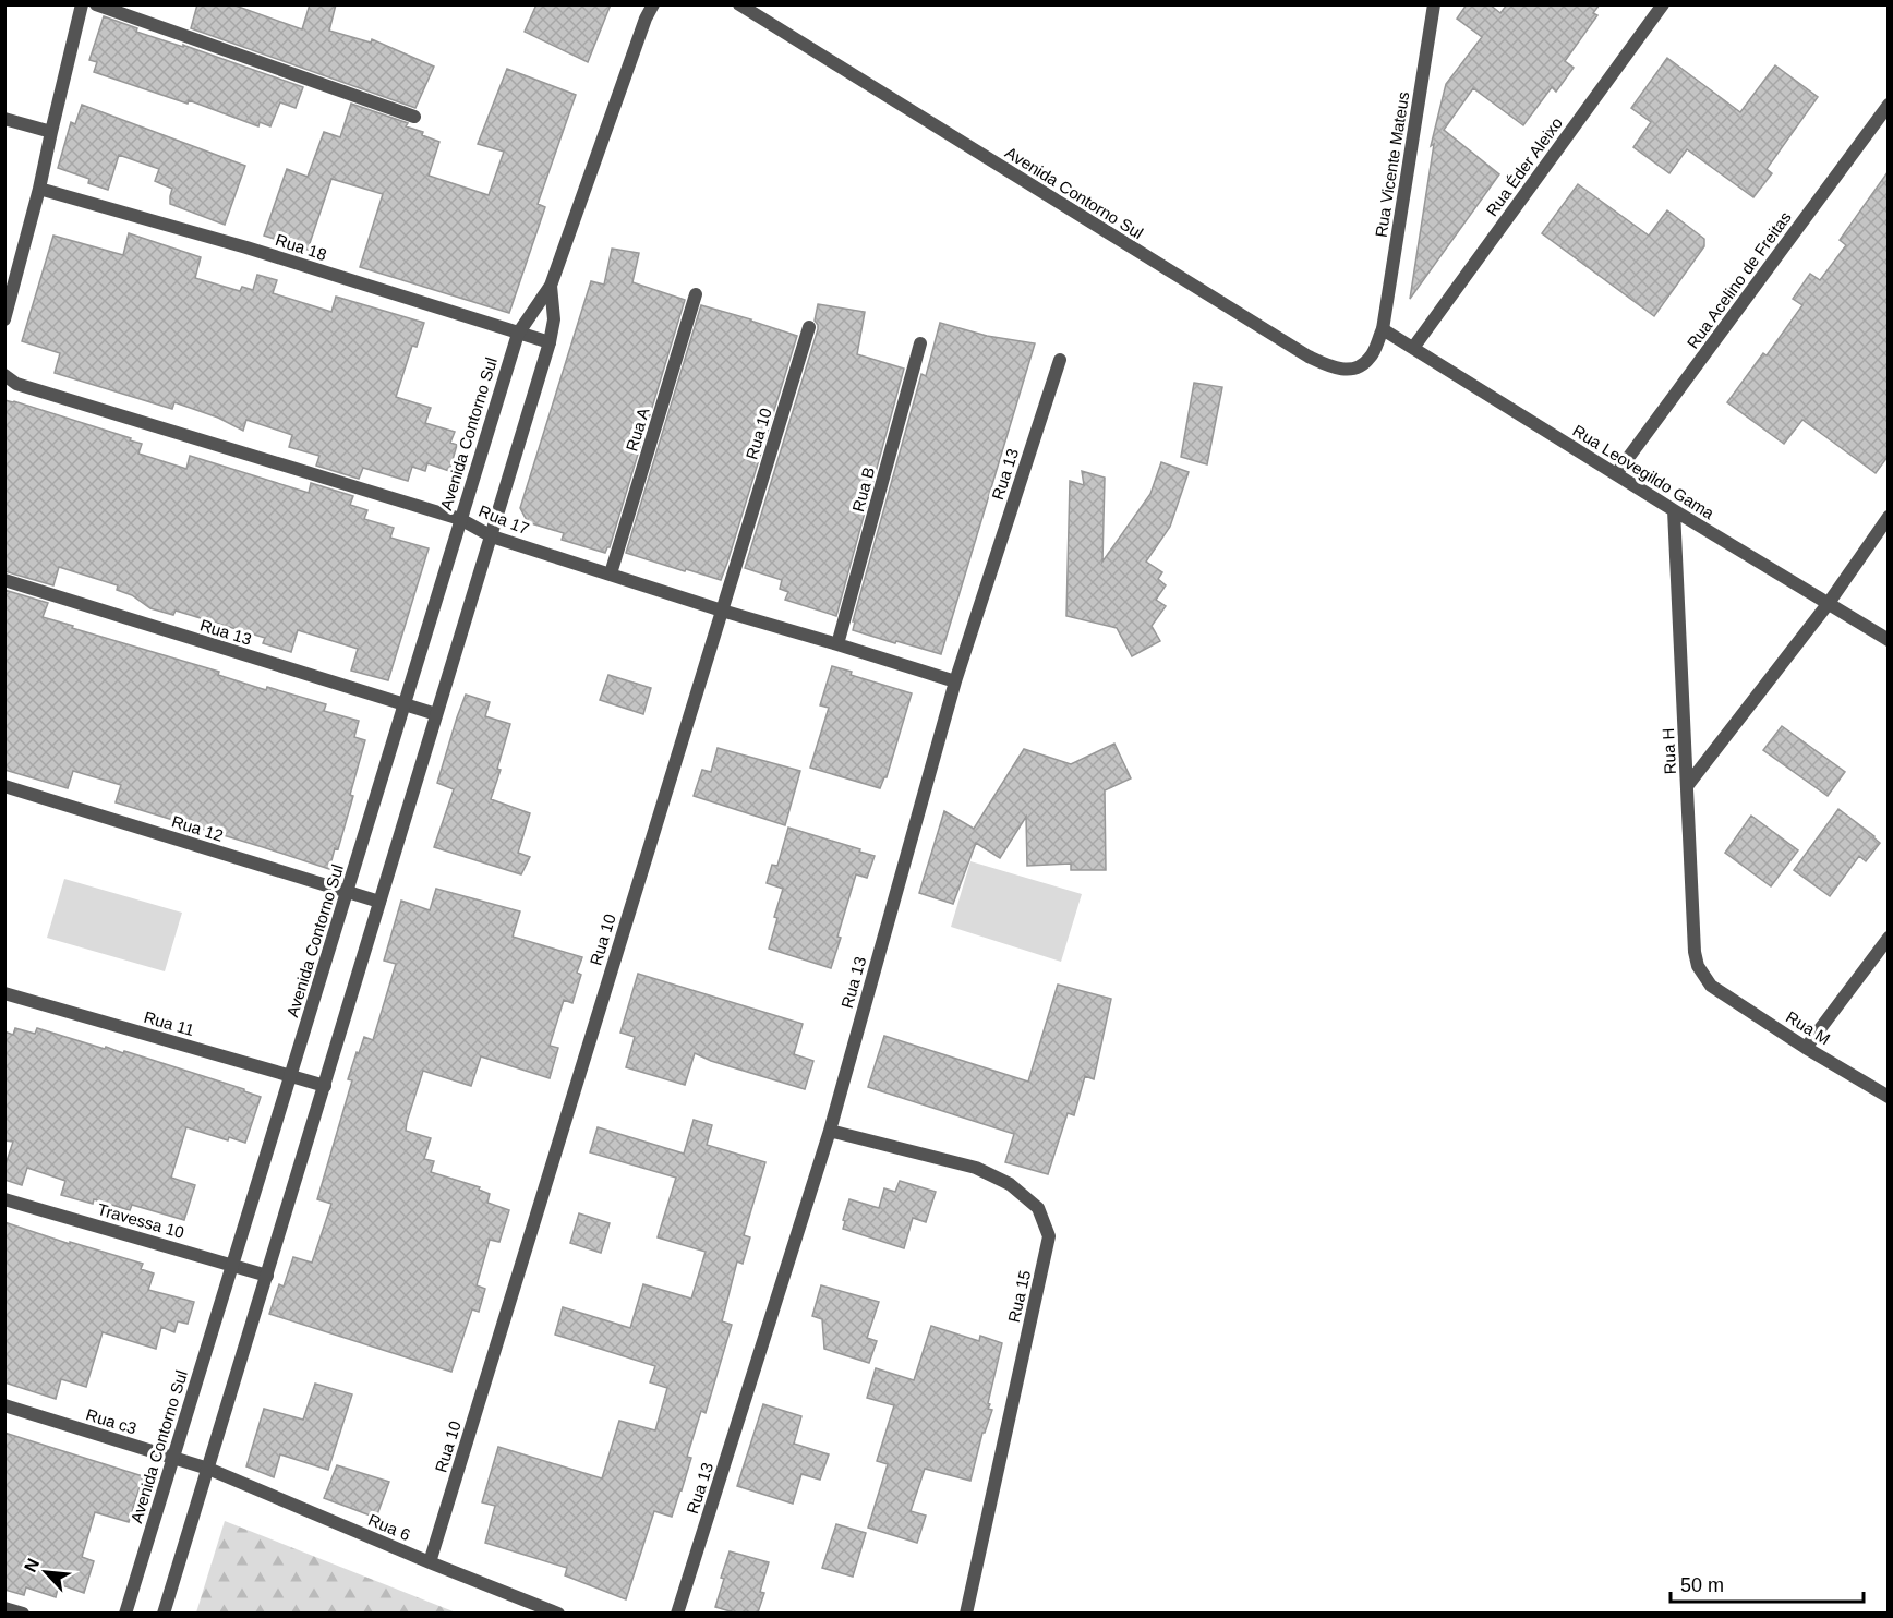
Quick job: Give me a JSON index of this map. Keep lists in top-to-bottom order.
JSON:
{
  "streets": {
    "street": [
      "Rua Vicente Mateus",
      "Rua Éder Aleixo",
      "Avenida Contorno Sul",
      "Rua 18",
      "Rua Acelino de Freitas",
      "Rua A",
      "Rua 10",
      "Rua Leovegildo Gama",
      "Rua 13",
      "Rua B",
      "Rua 17",
      "Rua H",
      "Rua 12",
      "Rua 11",
      "Rua M",
      "Travessa 10",
      "Rua 15",
      "Rua c3",
      "Rua 6"
    ]
  },
  "crossings": [
    ["Rua Vicente Mateus", "Avenida Contorno Sul"],
    ["Rua Vicente Mateus", "Rua Leovegildo Gama"],
    ["Rua Éder Aleixo", "Rua Leovegildo Gama"],
    ["Avenida Contorno Sul", "Rua 18"],
    ["Avenida Contorno Sul", "Rua Leovegildo Gama"],
    ["Avenida Contorno Sul", "Rua 13"],
    ["Avenida Contorno Sul", "Rua 17"],
    ["Avenida Contorno Sul", "Rua 12"],
    ["Avenida Contorno Sul", "Rua 11"],
    ["Avenida Contorno Sul", "Travessa 10"],
    ["Avenida Contorno Sul", "Rua c3"],
    ["Avenida Contorno Sul", "Rua 6"],
    ["Rua Acelino de Freitas", "Rua Leovegildo Gama"],
    ["Rua A", "Rua 17"],
    ["Rua 10", "Rua 17"],
    ["Rua 10", "Rua 6"],
    ["Rua Leovegildo Gama", "Rua H"],
    ["Rua 13", "Rua 17"],
    ["Rua 13", "Rua 15"],
    ["Rua B", "Rua 17"],
    ["Rua H", "Rua M"],
    ["Rua c3", "Rua 6"]
  ],
  "scale_bar": "50 m",
  "north": "top left"
}
